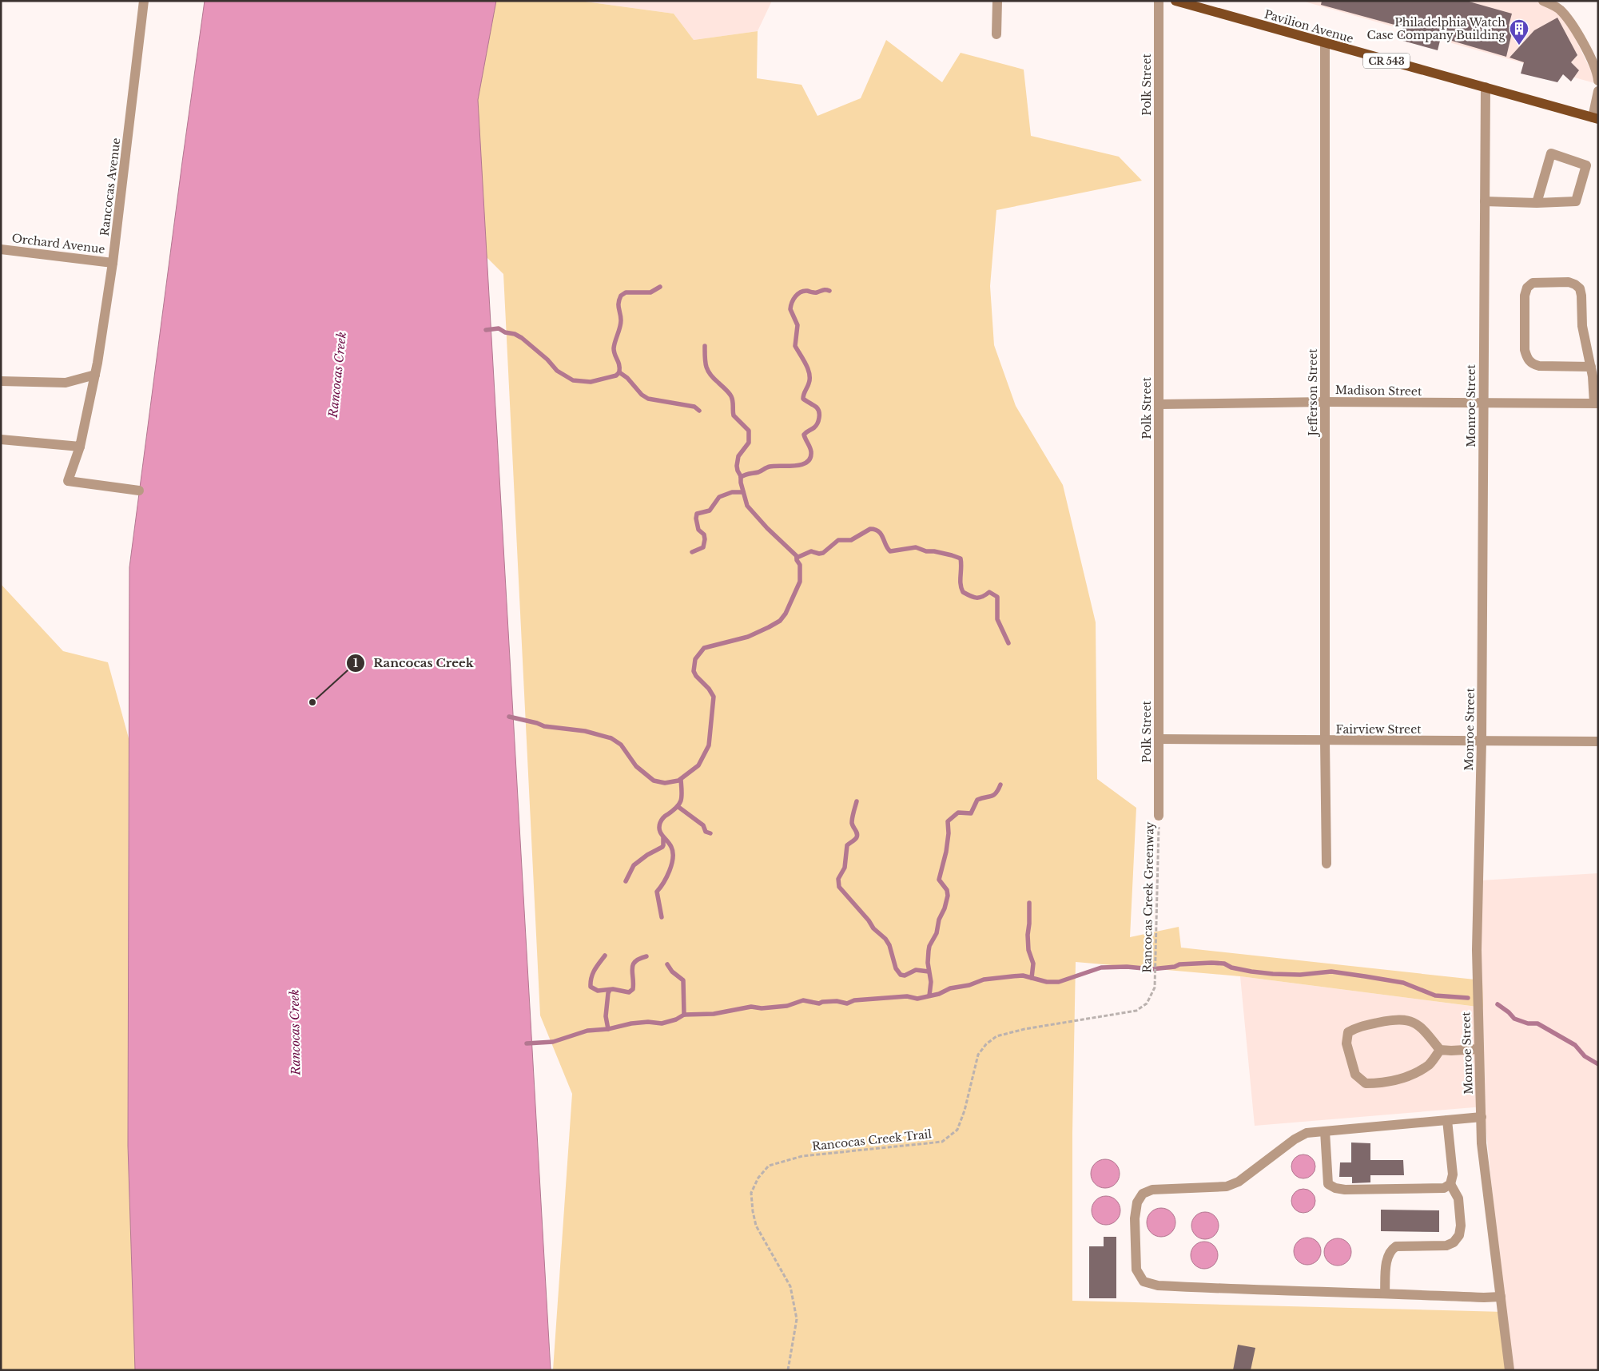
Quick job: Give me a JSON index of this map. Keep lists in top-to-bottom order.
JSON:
{
  "streets": {
    "main road": ["Pavilion Avenue", "CR 543"],
    "street": [
      "Polk Street",
      "Rancocas Avenue",
      "Orchard Avenue",
      "Madison Street",
      "Jefferson Street",
      "Monroe Street",
      "Fairview Street"
    ],
    "path": ["Rancocas Creek Greenway", "Rancocas Creek Trail"]
  },
  "crossings": [
    ["Pavilion Avenue", "Jefferson Street"],
    ["Pavilion Avenue", "Monroe Street"],
    ["Polk Street", "Madison Street"],
    ["Polk Street", "Fairview Street"],
    ["Polk Street", "Rancocas Creek Greenway"],
    ["Rancocas Avenue", "Orchard Avenue"],
    ["Madison Street", "Jefferson Street"],
    ["Madison Street", "Monroe Street"],
    ["Jefferson Street", "Fairview Street"],
    ["Monroe Street", "Fairview Street"],
    ["Rancocas Creek Greenway", "Rancocas Creek Trail"]
  ],
  "water": ["Rancocas Creek"],
  "places": {
    "building": ["Philadelphia Watch Case Company Building"],
    "other": ["Rancocas Creek"]
  }
}
